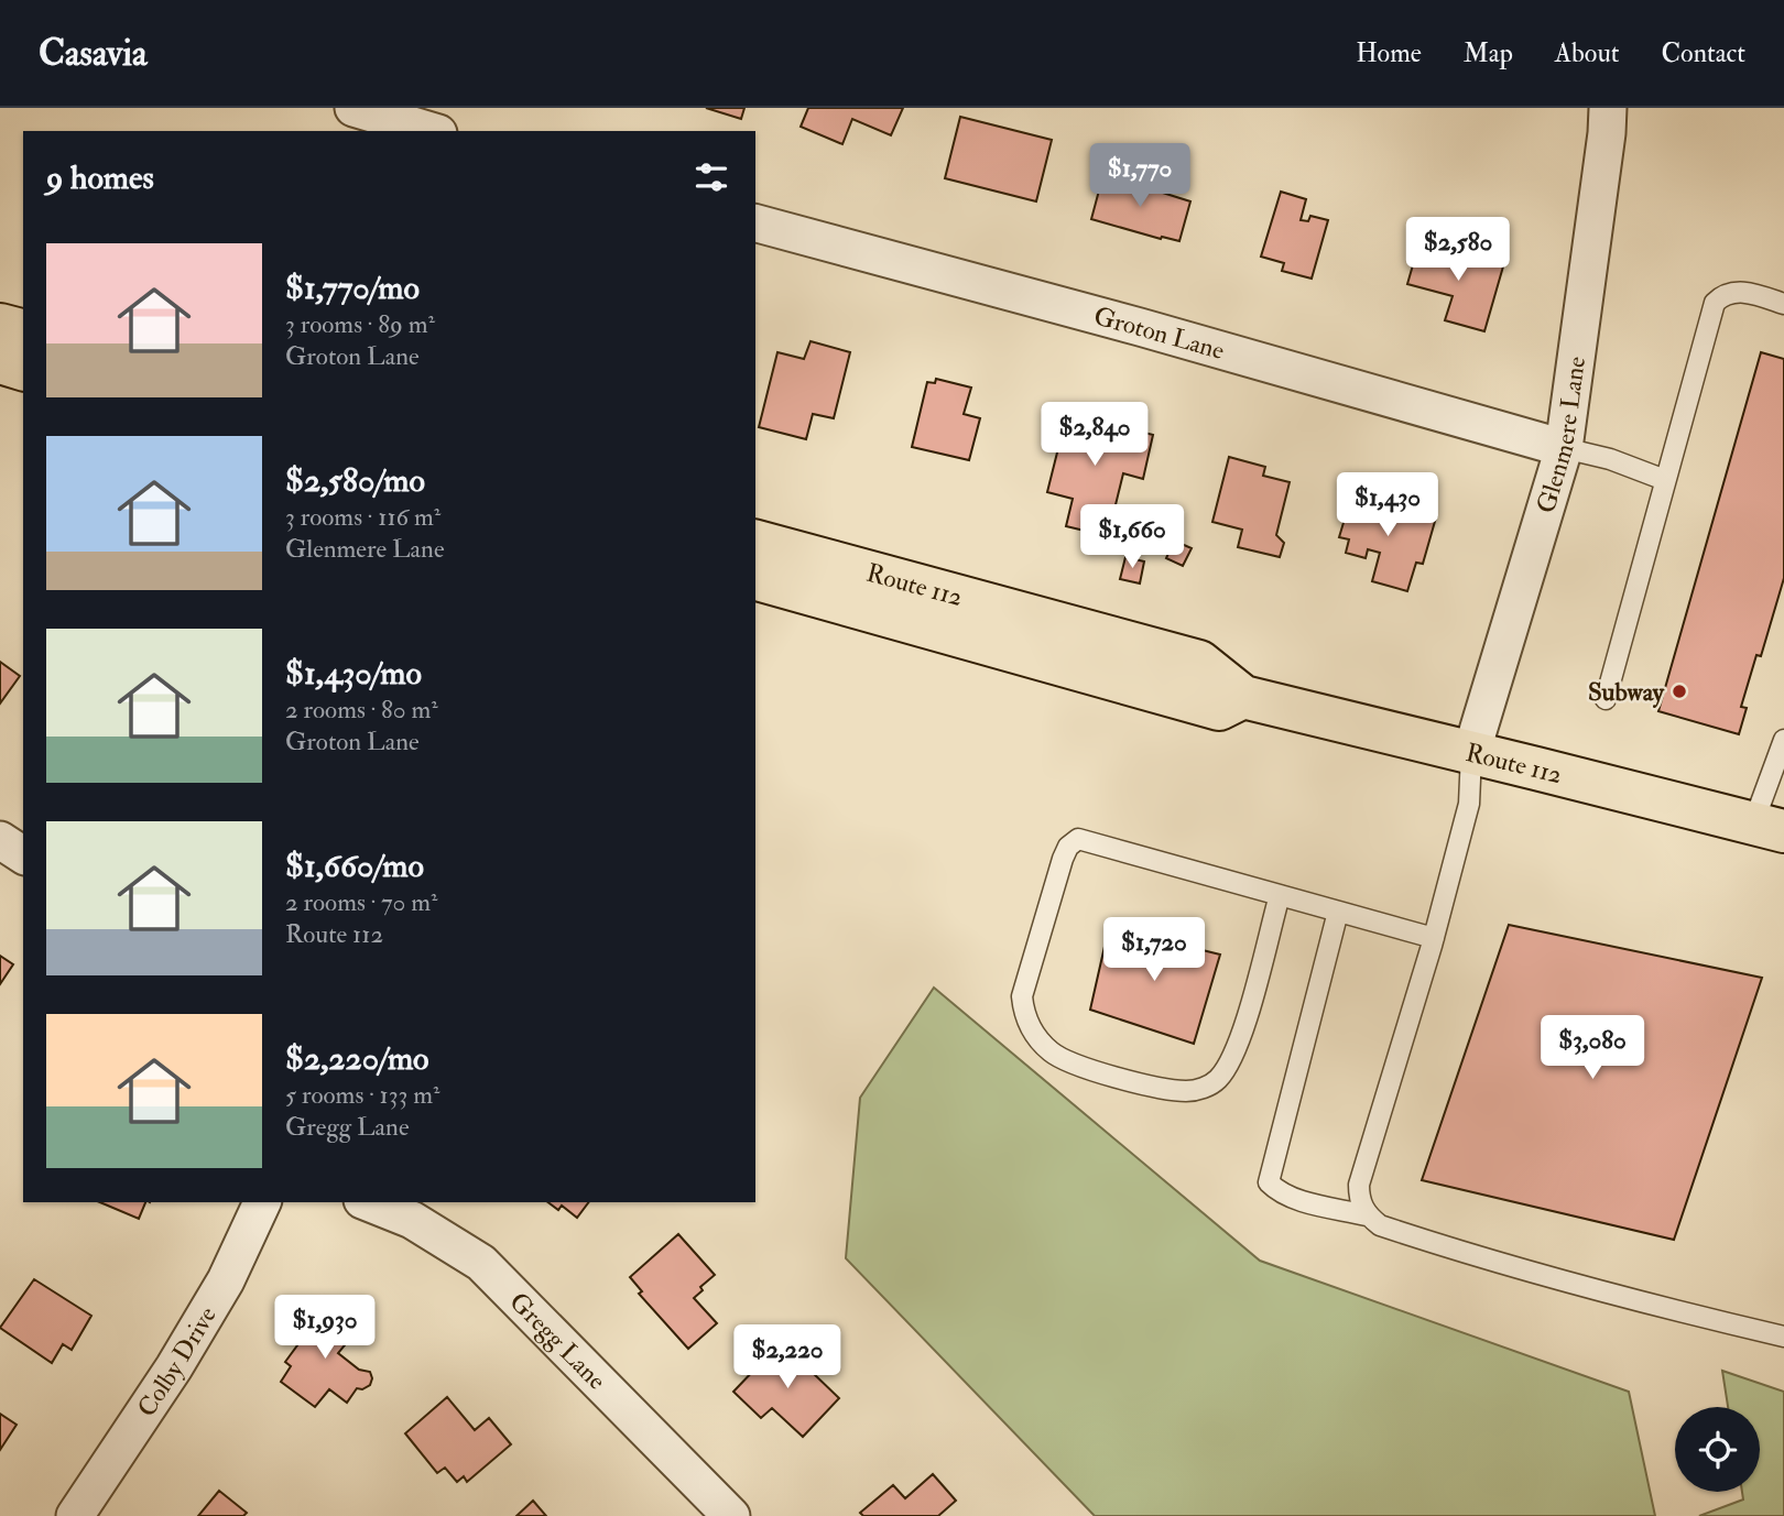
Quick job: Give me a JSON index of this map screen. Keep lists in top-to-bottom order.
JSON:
{
  "streets": {
    "main road": ["Route 112"],
    "street": [
      "Groton Lane",
      "Glenmere Lane",
      "Gregg Lane",
      "Colby Drive"
    ]
  },
  "crossings": [
    ["Groton Lane", "Glenmere Lane"],
    ["Glenmere Lane", "Route 112"]
  ],
  "places": ["Subway"],
  "page": {
    "header": "Casavia",
    "nav": [
      "Home",
      "Map",
      "About",
      "Contact"
    ],
    "heading": "9 homes",
    "price": [
      "$1,770",
      "$2,580",
      "$2,840",
      "$1,430",
      "$1,660",
      "$1,720",
      "$3,080",
      "$1,930",
      "$2,220"
    ],
    "list": [
      {
        "name": "$1,770/mo",
        "note": "3 rooms · 89 m² · Groton Lane"
      },
      {
        "name": "$2,580/mo",
        "note": "3 rooms · 116 m² · Glenmere Lane"
      },
      {
        "name": "$1,430/mo",
        "note": "2 rooms · 80 m² · Groton Lane"
      },
      {
        "name": "$1,660/mo",
        "note": "2 rooms · 70 m² · Route 112"
      },
      {
        "name": "$2,220/mo",
        "note": "5 rooms · 133 m² · Gregg Lane"
      }
    ]
  }
}
